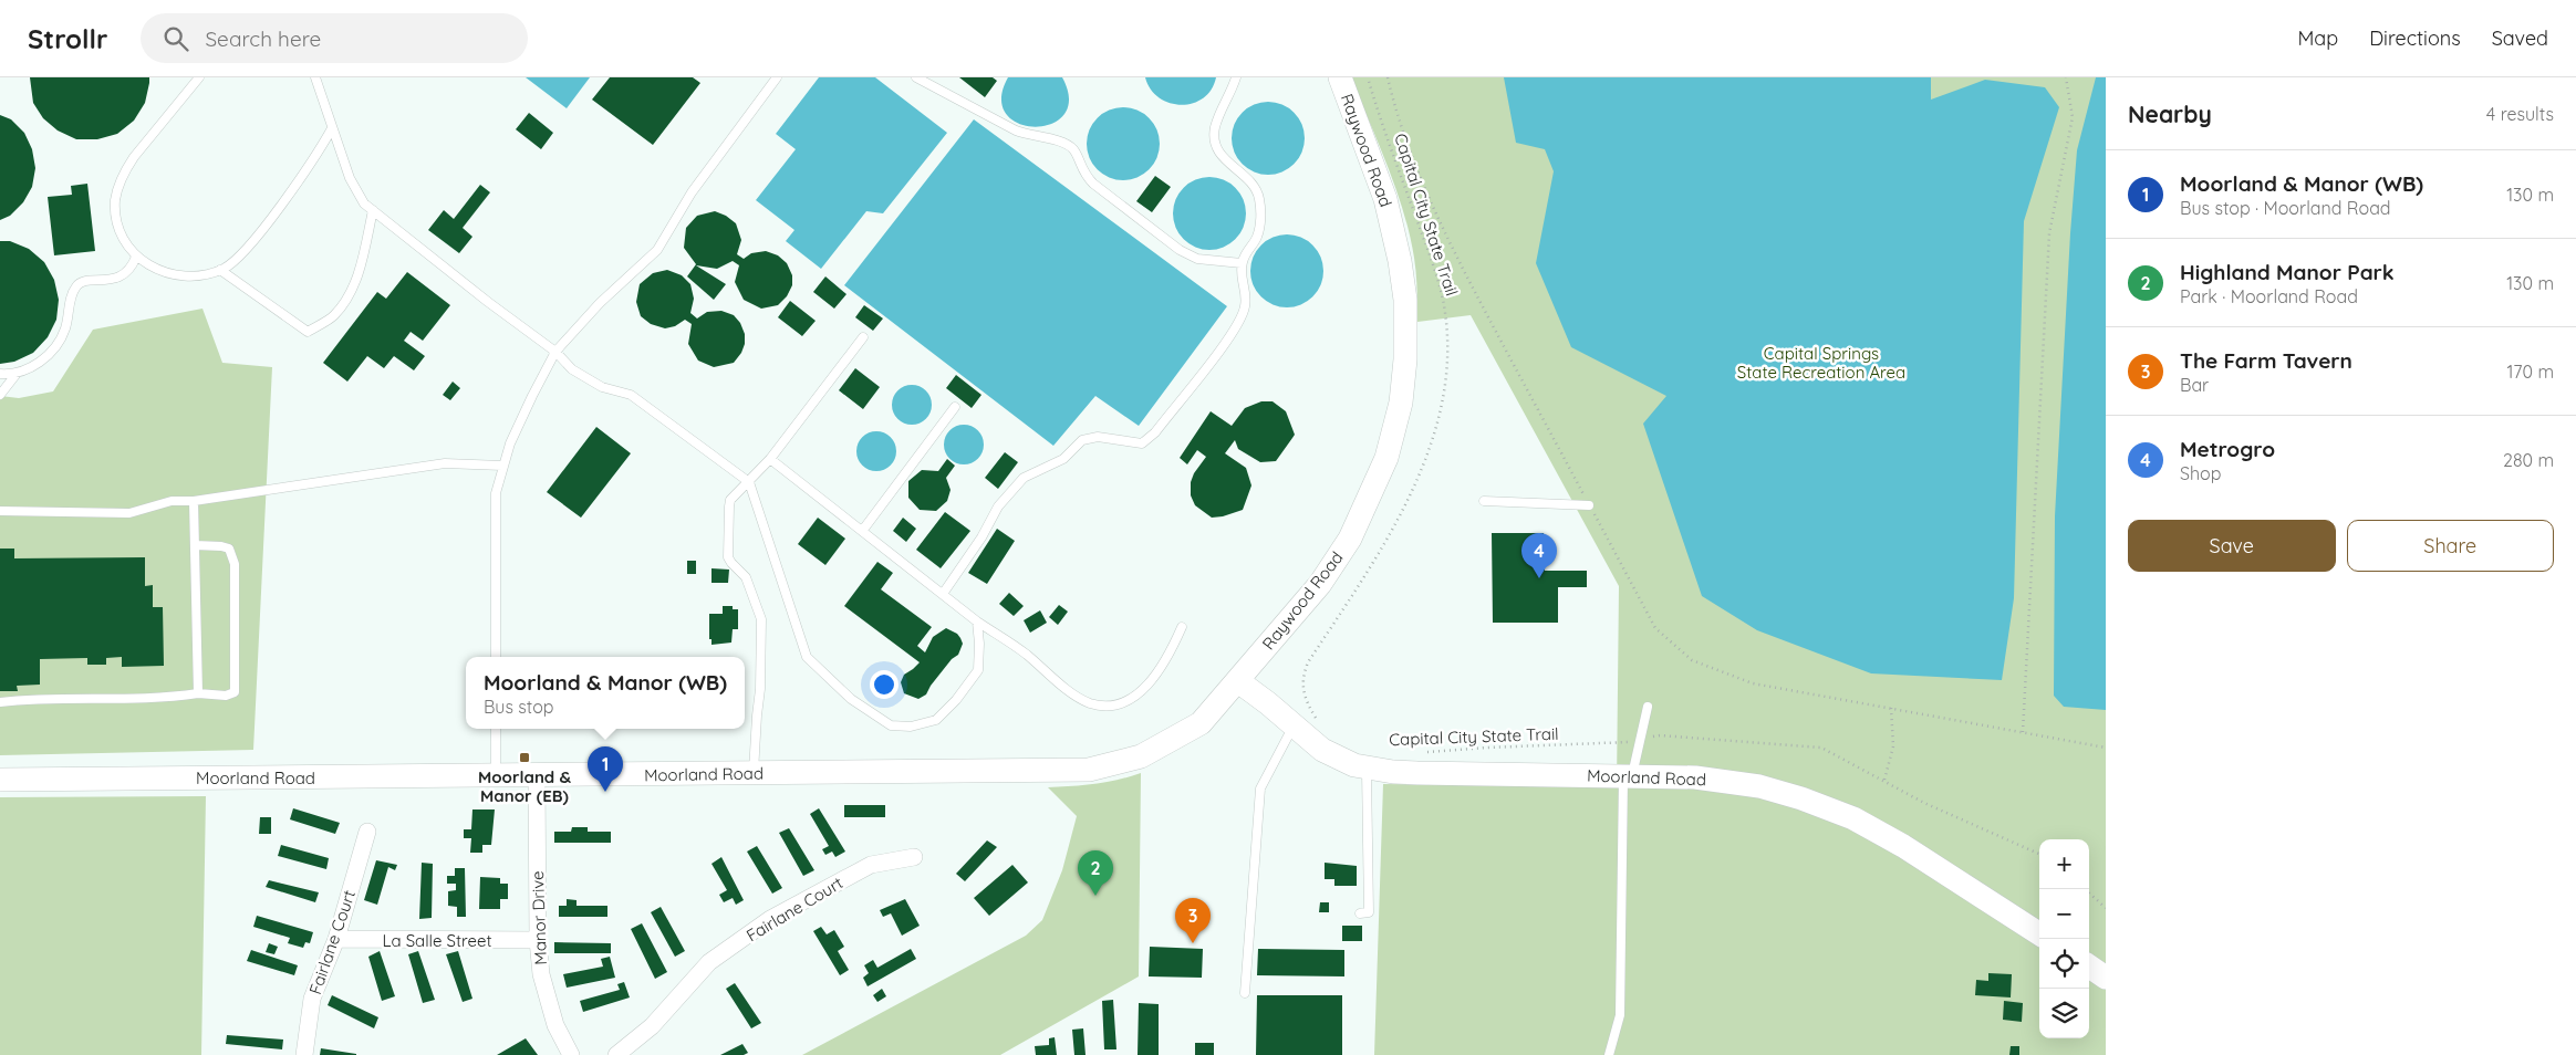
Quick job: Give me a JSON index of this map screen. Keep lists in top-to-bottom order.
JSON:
{
  "streets": {
    "street": [
      "Raywood Road",
      "Moorland Road",
      "Fairlane Court",
      "Manor Drive",
      "La Salle Street"
    ],
    "path": ["Capital City State Trail"]
  },
  "crossings": [
    ["Raywood Road", "Moorland Road"],
    ["Moorland Road", "Manor Drive"],
    ["Fairlane Court", "La Salle Street"],
    ["Manor Drive", "La Salle Street"]
  ],
  "parks": ["Capital Springs State Recreation Area"],
  "places": {
    "transit": ["Moorland & Manor (EB)"]
  },
  "page": {
    "header": "Strollr",
    "search": "Search here",
    "nav": ["Map", "Directions", "Saved"],
    "heading": ["Nearby", "4 results"],
    "list": [
      {
        "mark": "1",
        "name": "Moorland & Manor (WB)",
        "note": "Bus stop · Moorland Road",
        "value": "130 m"
      },
      {
        "mark": "2",
        "name": "Highland Manor Park",
        "note": "Park · Moorland Road",
        "value": "130 m"
      },
      {
        "mark": "3",
        "name": "The Farm Tavern",
        "note": "Bar",
        "value": "170 m"
      },
      {
        "mark": "4",
        "name": "Metrogro",
        "note": "Shop",
        "value": "280 m"
      }
    ],
    "buttons": ["Save", "Share"],
    "pins": [
      "4",
      "1",
      "2",
      "3"
    ],
    "popup": ["Moorland & Manor (WB)", "Bus stop"],
    "map_buttons": ["+", "−"]
  }
}
